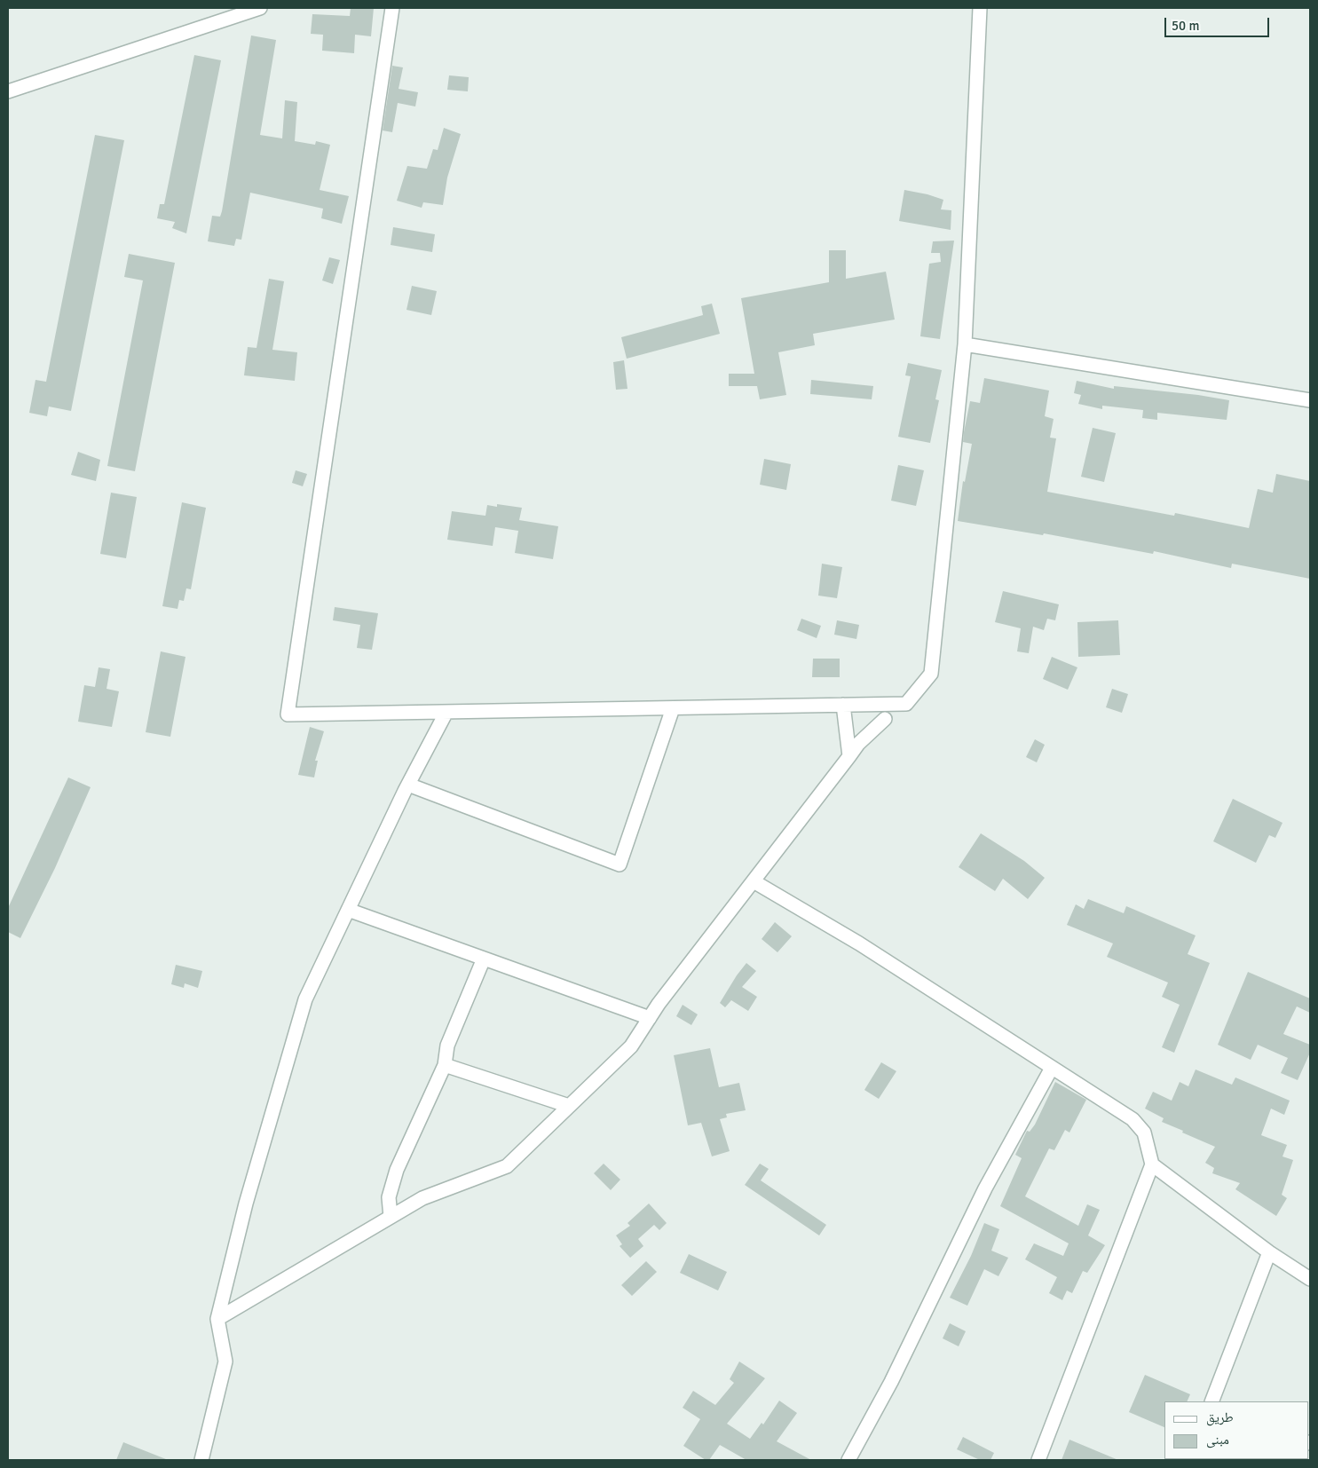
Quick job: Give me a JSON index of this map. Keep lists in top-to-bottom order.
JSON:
{
  "legend": ["طريق", "مبنى"],
  "scale_bar": "50 m"
}
